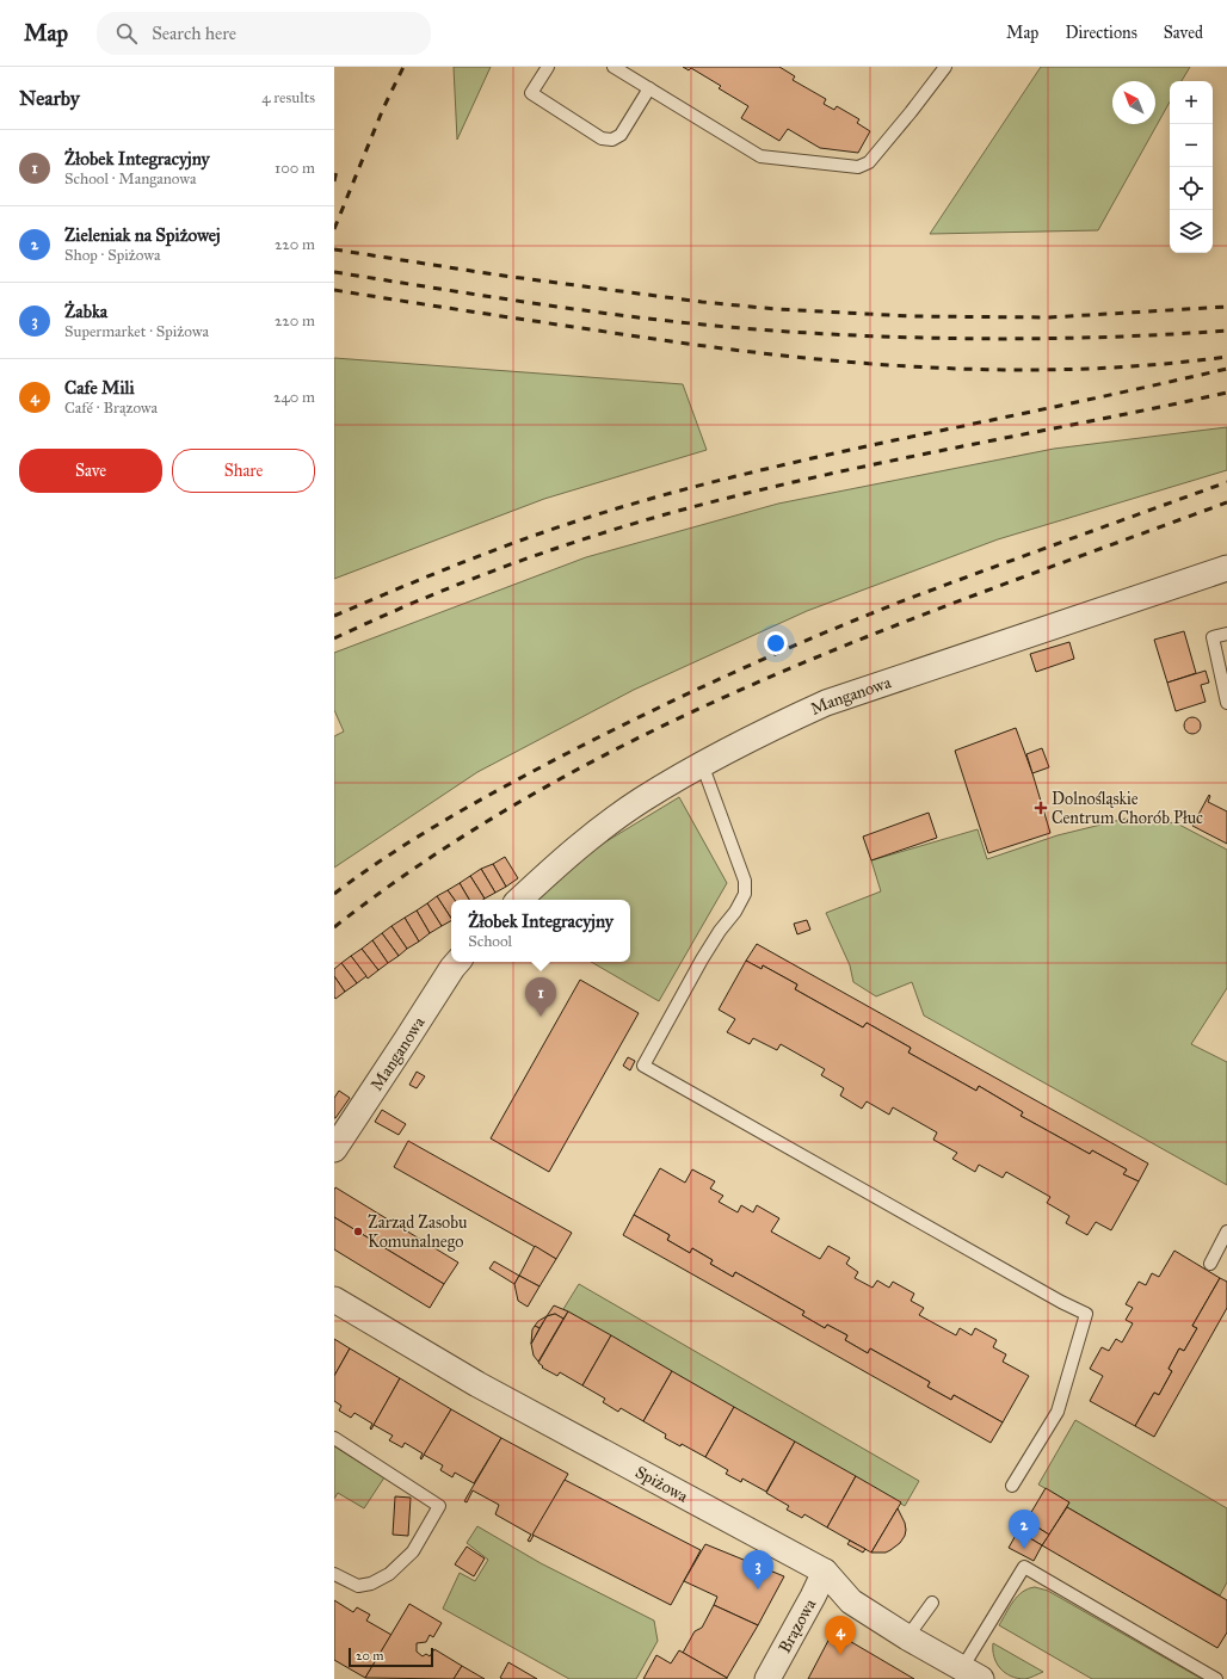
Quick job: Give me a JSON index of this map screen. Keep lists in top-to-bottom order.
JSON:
{
  "streets": {
    "street": ["Manganowa", "Spiżowa", "Brązowa"]
  },
  "crossings": [
    ["Spiżowa", "Brązowa"]
  ],
  "places": {
    "health": ["Dolnośląskie Centrum Chorób Płuc"],
    "other": ["Zarząd Zasobu Komunalnego"]
  },
  "scale_bar": "20 m",
  "north": "top left",
  "page": {
    "header": "Map",
    "search": "Search here",
    "nav": ["Map", "Directions", "Saved"],
    "heading": ["Nearby", "4 results"],
    "map_buttons": ["+", "−"],
    "list": [
      {
        "mark": "1",
        "name": "Żłobek Integracyjny",
        "note": "School · Manganowa",
        "value": "100 m"
      },
      {
        "mark": "2",
        "name": "Zieleniak na Spiżowej",
        "note": "Shop · Spiżowa",
        "value": "220 m"
      },
      {
        "mark": "3",
        "name": "Żabka",
        "note": "Supermarket · Spiżowa",
        "value": "220 m"
      },
      {
        "mark": "4",
        "name": "Cafe Mili",
        "note": "Café · Brązowa",
        "value": "240 m"
      }
    ],
    "buttons": ["Save", "Share"],
    "popup": ["Żłobek Integracyjny", "School"],
    "pins": [
      "1",
      "2",
      "3",
      "4"
    ],
    "scale": "20 m"
  }
}
